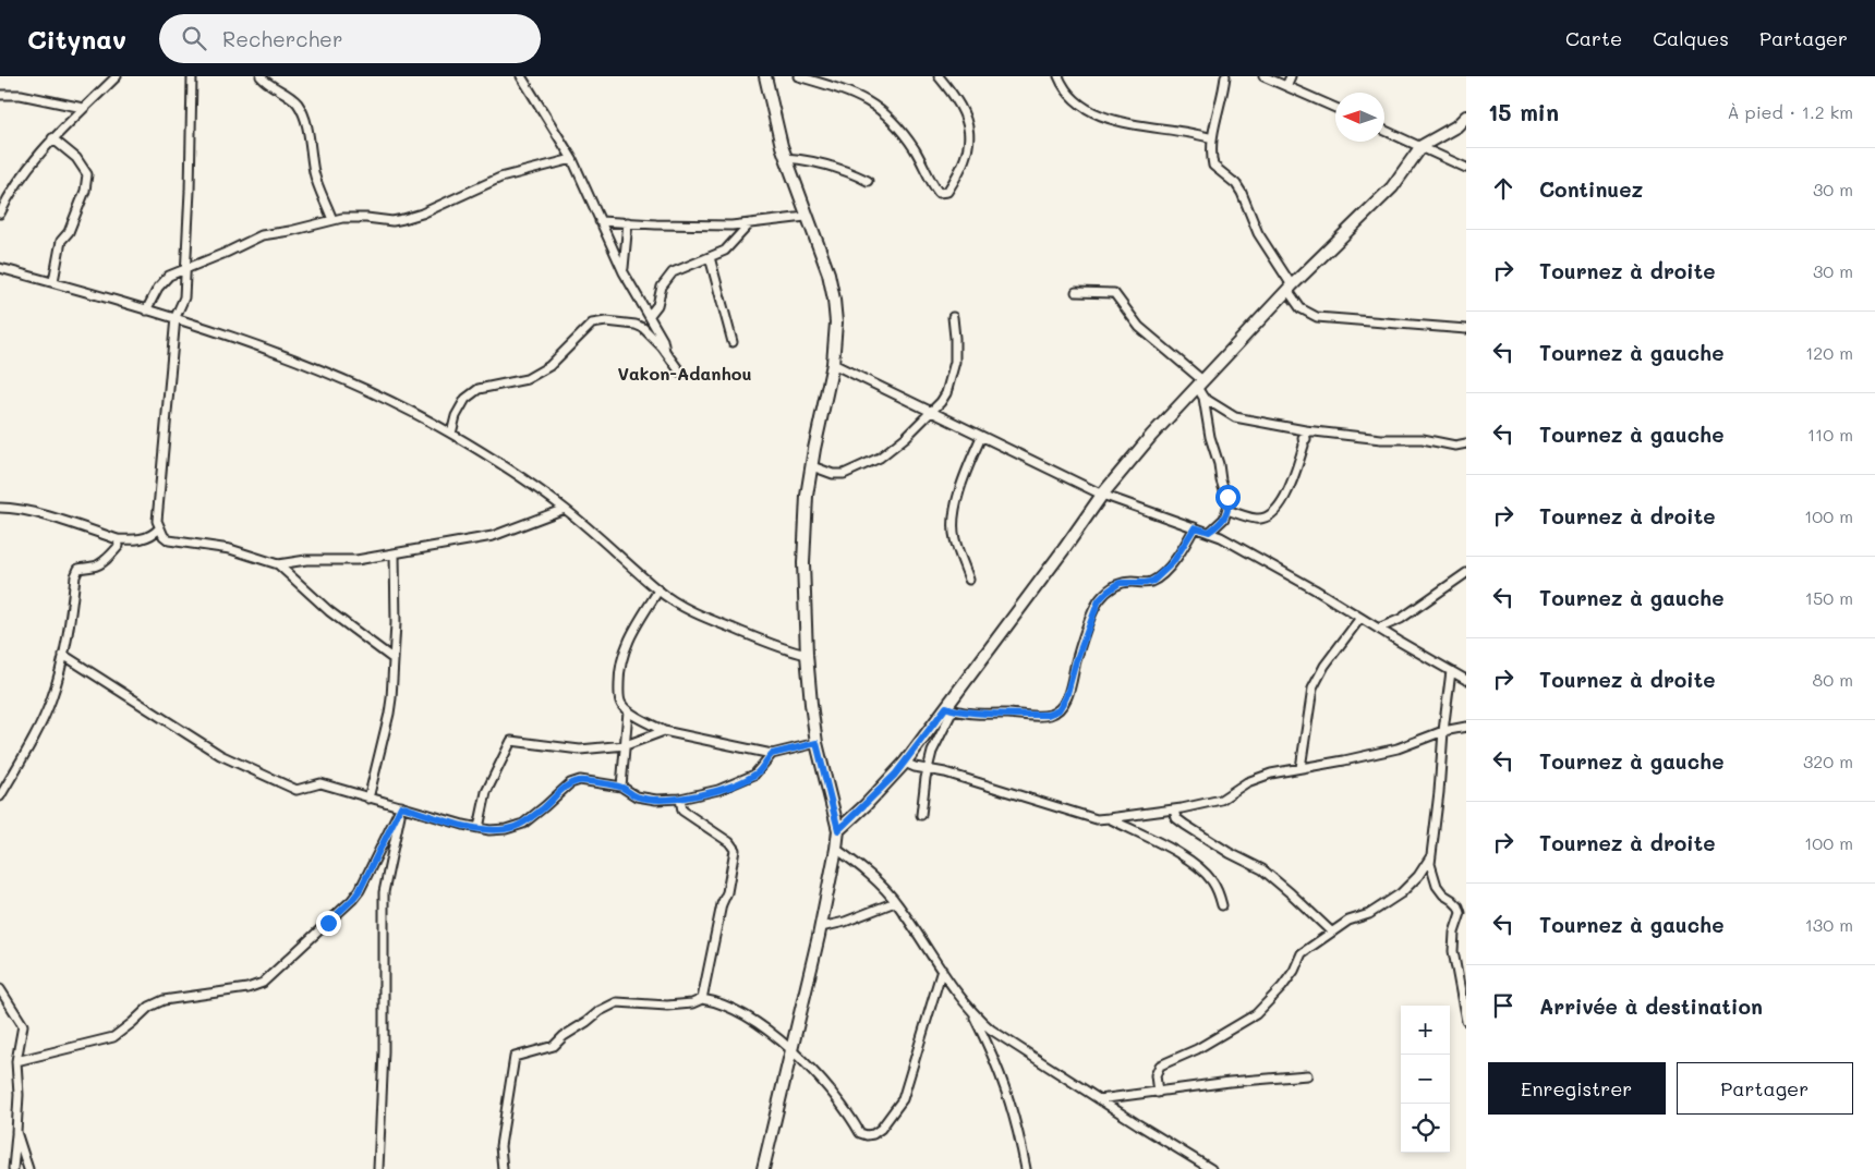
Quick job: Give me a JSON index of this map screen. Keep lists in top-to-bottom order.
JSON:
{
  "districts": ["Vakon-Adanhou"],
  "north": "left",
  "page": {
    "header": "Citynav",
    "search": "Rechercher",
    "nav": ["Carte", "Calques", "Partager"],
    "heading": ["15 min", "À pied · 1.2 km"],
    "list": [
      ["Continuez", "30 m"],
      ["Tournez à droite", "30 m"],
      ["Tournez à gauche", "120 m"],
      ["Tournez à gauche", "110 m"],
      ["Tournez à droite", "100 m"],
      ["Tournez à gauche", "150 m"],
      ["Tournez à droite", "80 m"],
      ["Tournez à gauche", "320 m"],
      ["Tournez à droite", "100 m"],
      ["Tournez à gauche", "130 m"],
      "Arrivée à destination"
    ],
    "map_buttons": ["+", "−"],
    "buttons": ["Enregistrer", "Partager"]
  }
}
